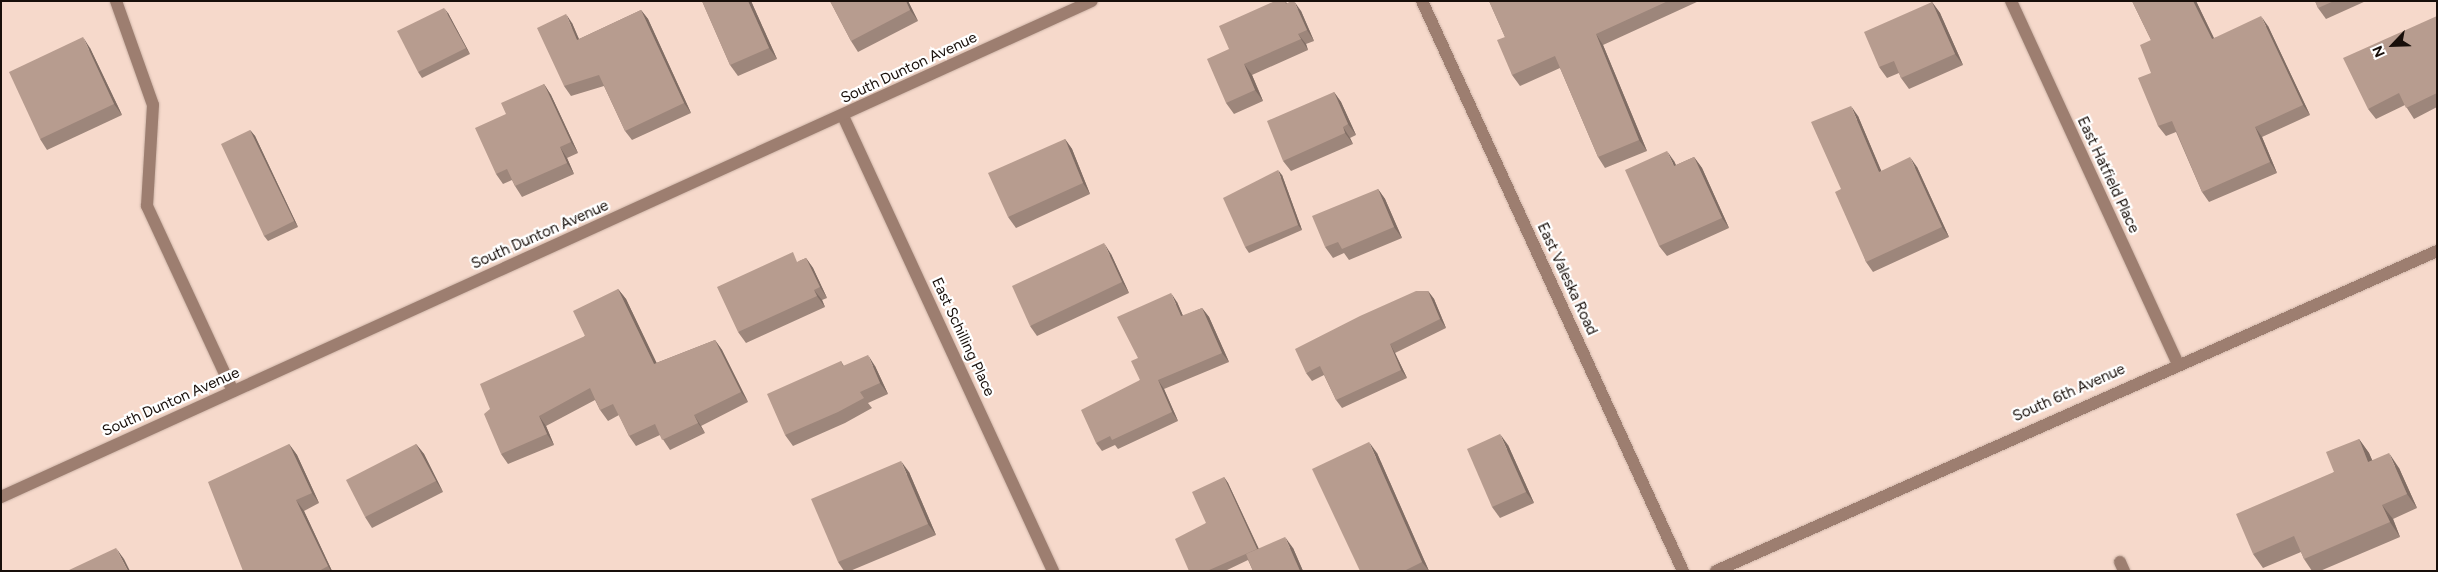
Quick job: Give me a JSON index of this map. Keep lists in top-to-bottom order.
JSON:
{
  "streets": {
    "street": [
      "South Dunton Avenue",
      "East Hatfield Place",
      "East Valeska Road",
      "East Schilling Place",
      "South 6th Avenue"
    ]
  },
  "crossings": [
    ["South Dunton Avenue", "East Schilling Place"],
    ["East Hatfield Place", "South 6th Avenue"]
  ],
  "north": "bottom left"
}
